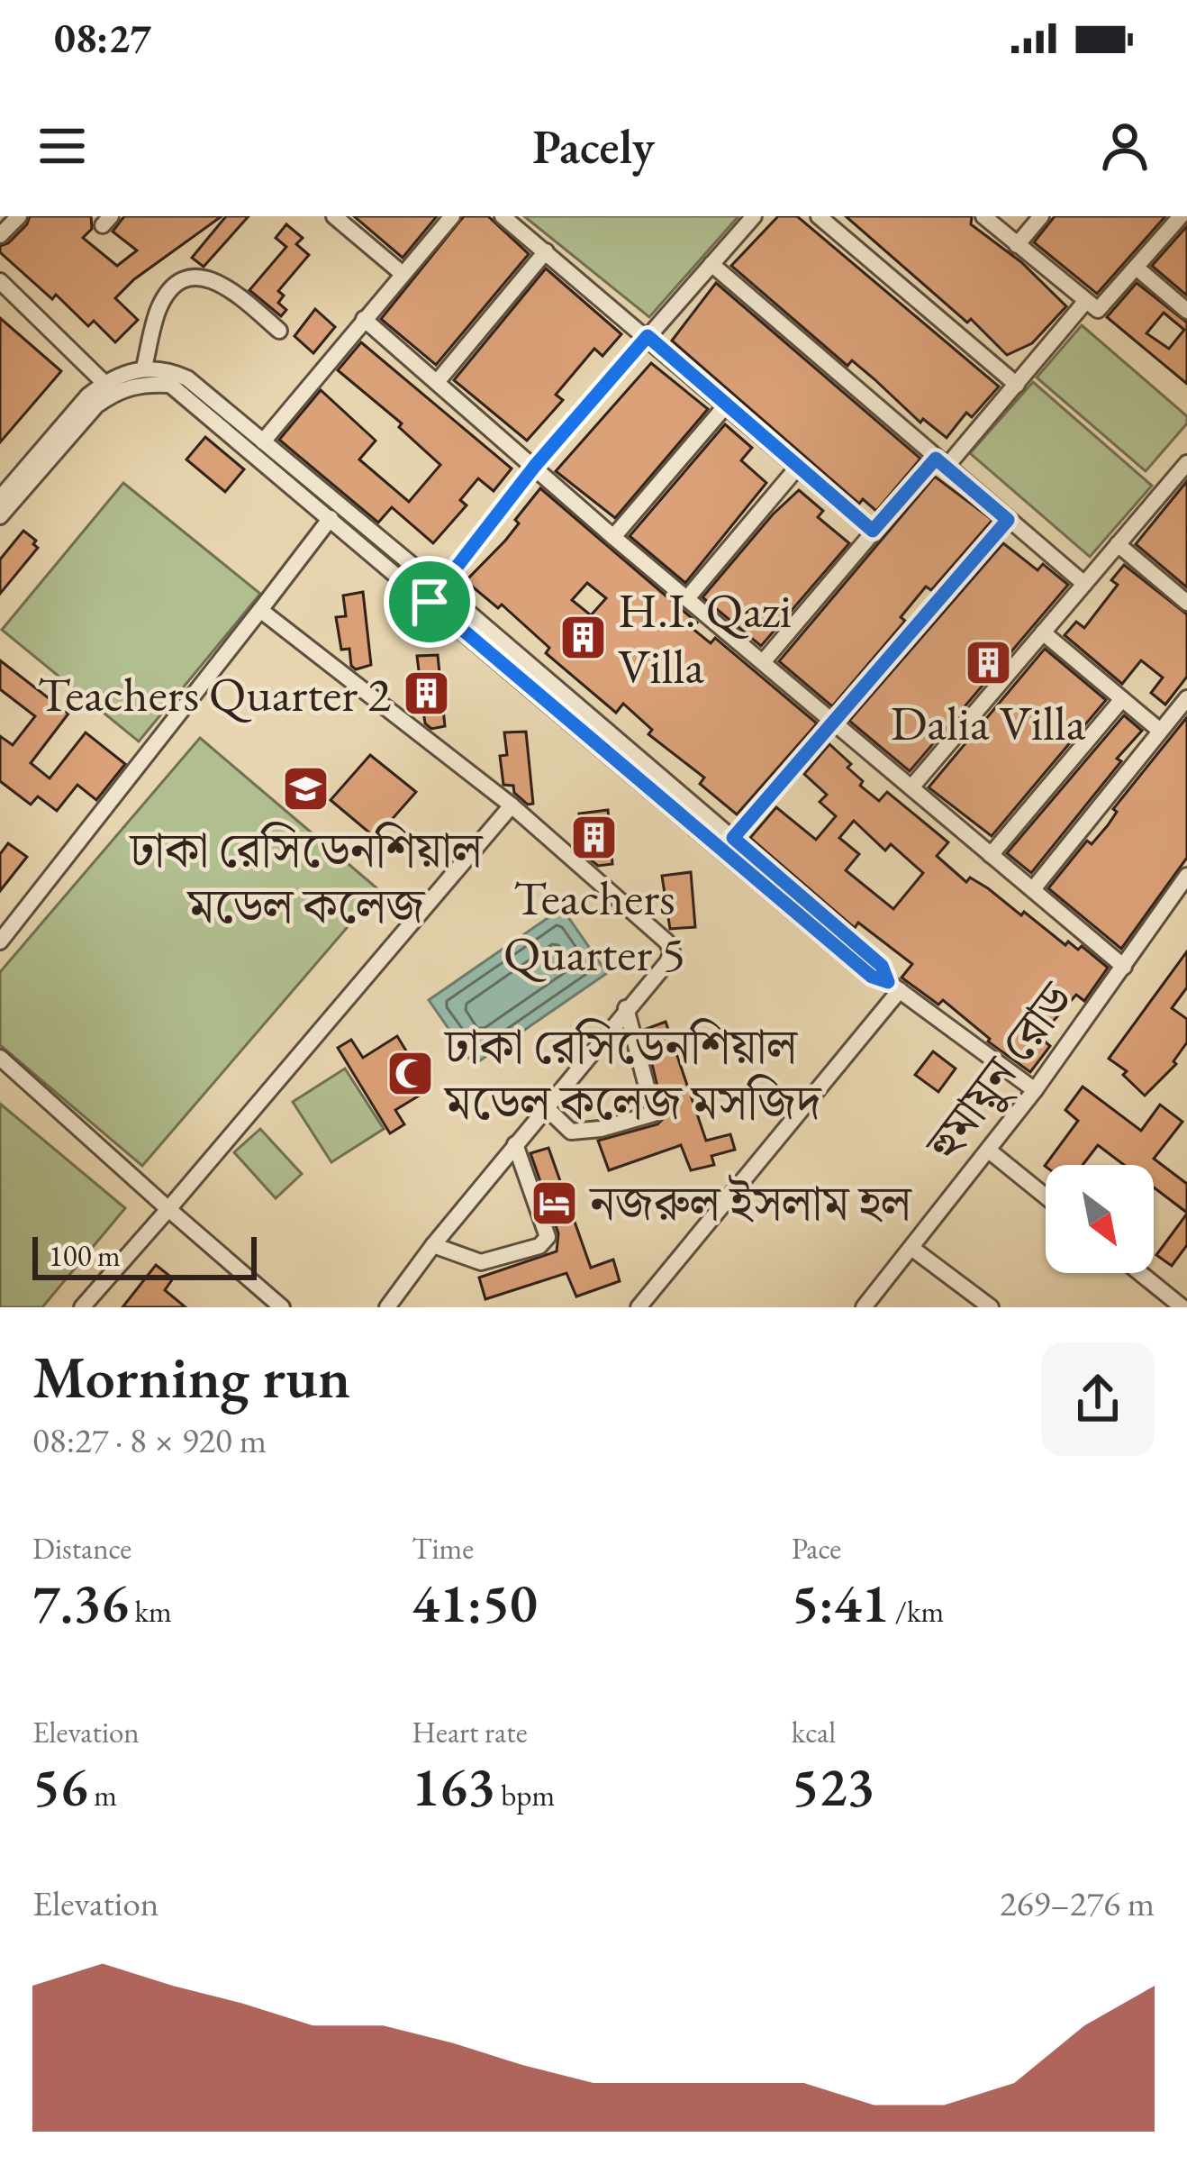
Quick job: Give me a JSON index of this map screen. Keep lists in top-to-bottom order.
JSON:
{
  "streets": {
    "street": ["হুমায়ুন রোড"]
  },
  "places": {
    "building": [
      "H.I. Qazi Villa",
      "Dalia Villa",
      "Teachers Quarter 2",
      "Teachers Quarter 5"
    ],
    "school or university": ["ঢাকা রেসিডেনশিয়াল মডেল কলেজ"],
    "mosque": ["ঢাকা রেসিডেনশিয়াল মডেল কলেজ মসজিদ"],
    "hotel": ["নজরুল ইসলাম হল"]
  },
  "scale_bar": "100 m",
  "north": "bottom right",
  "page": {
    "status": "08:27",
    "header": "Pacely",
    "scale": "100 m",
    "heading": ["Morning run", "08:27 · 8 × 920 m"],
    "stats": [
      ["Distance", "7.36 km"],
      ["Time", "41:50"],
      ["Pace", "5:41 /km"],
      ["Elevation", "56 m"],
      ["Heart rate", "163 bpm"],
      ["kcal", "523"]
    ],
    "chart": ["Elevation", "269–276 m"]
  }
}
